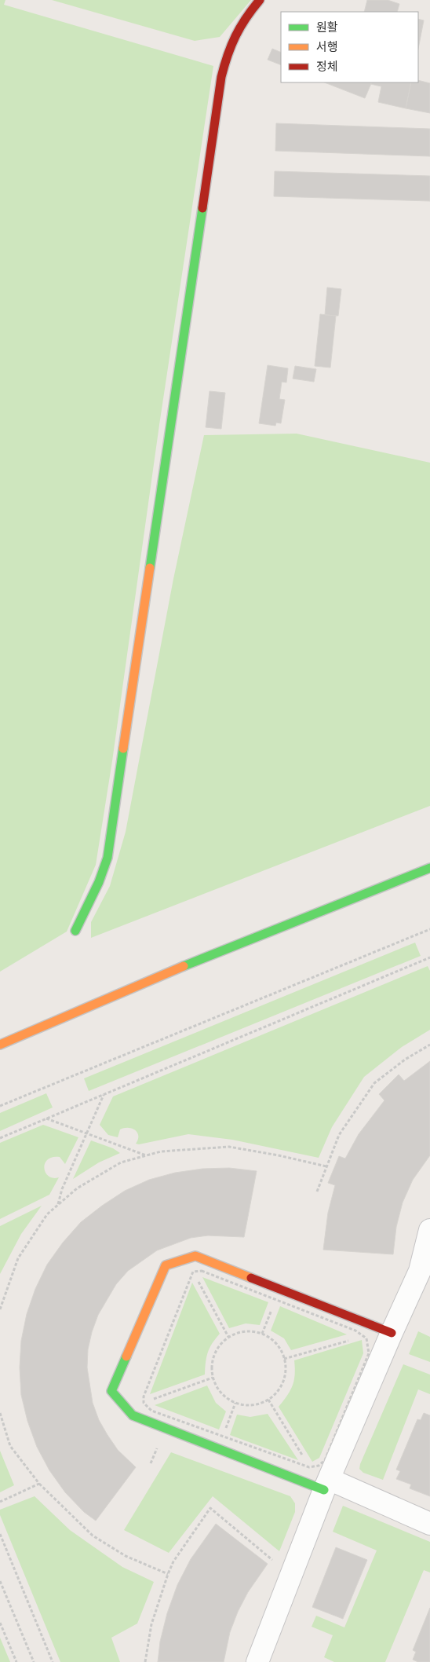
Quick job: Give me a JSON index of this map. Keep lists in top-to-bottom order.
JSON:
{
  "legend": ["원활", "서행", "정체"]
}
